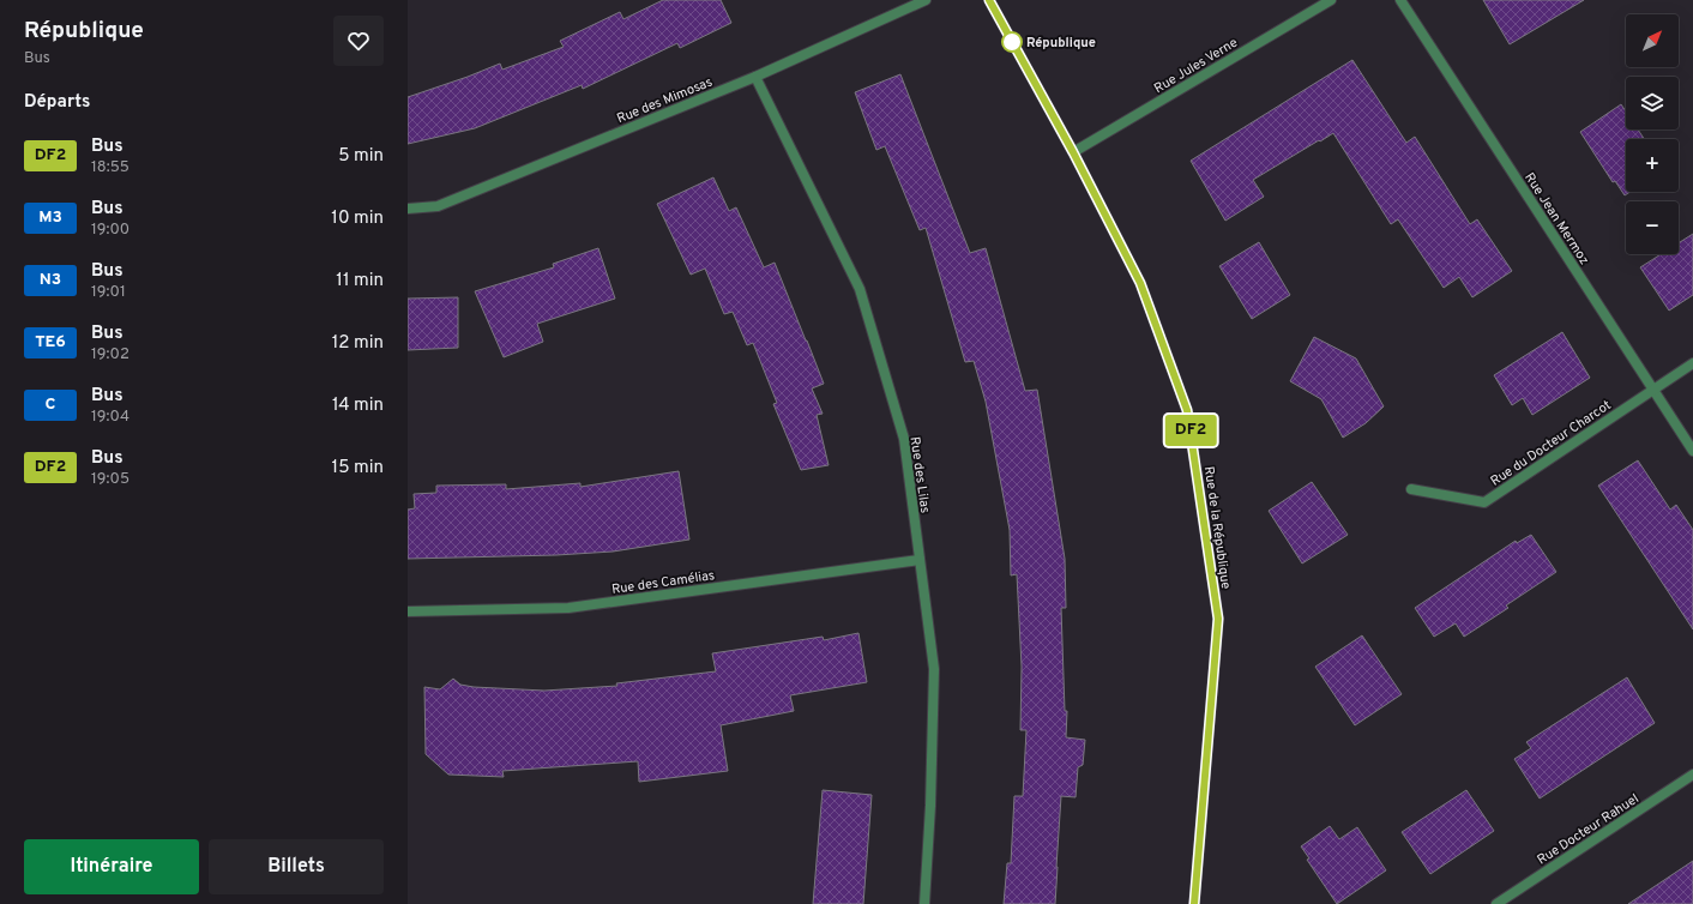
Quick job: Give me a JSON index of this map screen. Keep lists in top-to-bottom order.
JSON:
{
  "streets": {
    "main road": ["Rue de la République"],
    "street": [
      "Rue Jules Verne",
      "Rue des Mimosas",
      "Rue Jean Mermoz",
      "Rue du Docteur Charcot",
      "Rue des Lilas",
      "Rue des Camélias",
      "Rue Docteur Rahuel"
    ]
  },
  "crossings": [
    ["Rue Jules Verne", "Rue de la République"],
    ["Rue des Mimosas", "Rue des Lilas"],
    ["Rue Jean Mermoz", "Rue du Docteur Charcot"],
    ["Rue des Lilas", "Rue des Camélias"]
  ],
  "places": ["République"],
  "lines": ["bus line DF2"],
  "north": "top right",
  "page": {
    "heading": [
      ["République", "Bus"],
      "Départs"
    ],
    "on_map": "DF2",
    "map_buttons": ["+", "−"],
    "list": [
      {
        "mark": "DF2",
        "name": "Bus",
        "note": "18:55",
        "value": "5 min"
      },
      {
        "mark": "M3",
        "name": "Bus",
        "note": "19:00",
        "value": "10 min"
      },
      {
        "mark": "N3",
        "name": "Bus",
        "note": "19:01",
        "value": "11 min"
      },
      {
        "mark": "TE6",
        "name": "Bus",
        "note": "19:02",
        "value": "12 min"
      },
      {
        "mark": "C",
        "name": "Bus",
        "note": "19:04",
        "value": "14 min"
      },
      {
        "mark": "DF2",
        "name": "Bus",
        "note": "19:05",
        "value": "15 min"
      }
    ],
    "buttons": ["Itinéraire", "Billets"]
  }
}
